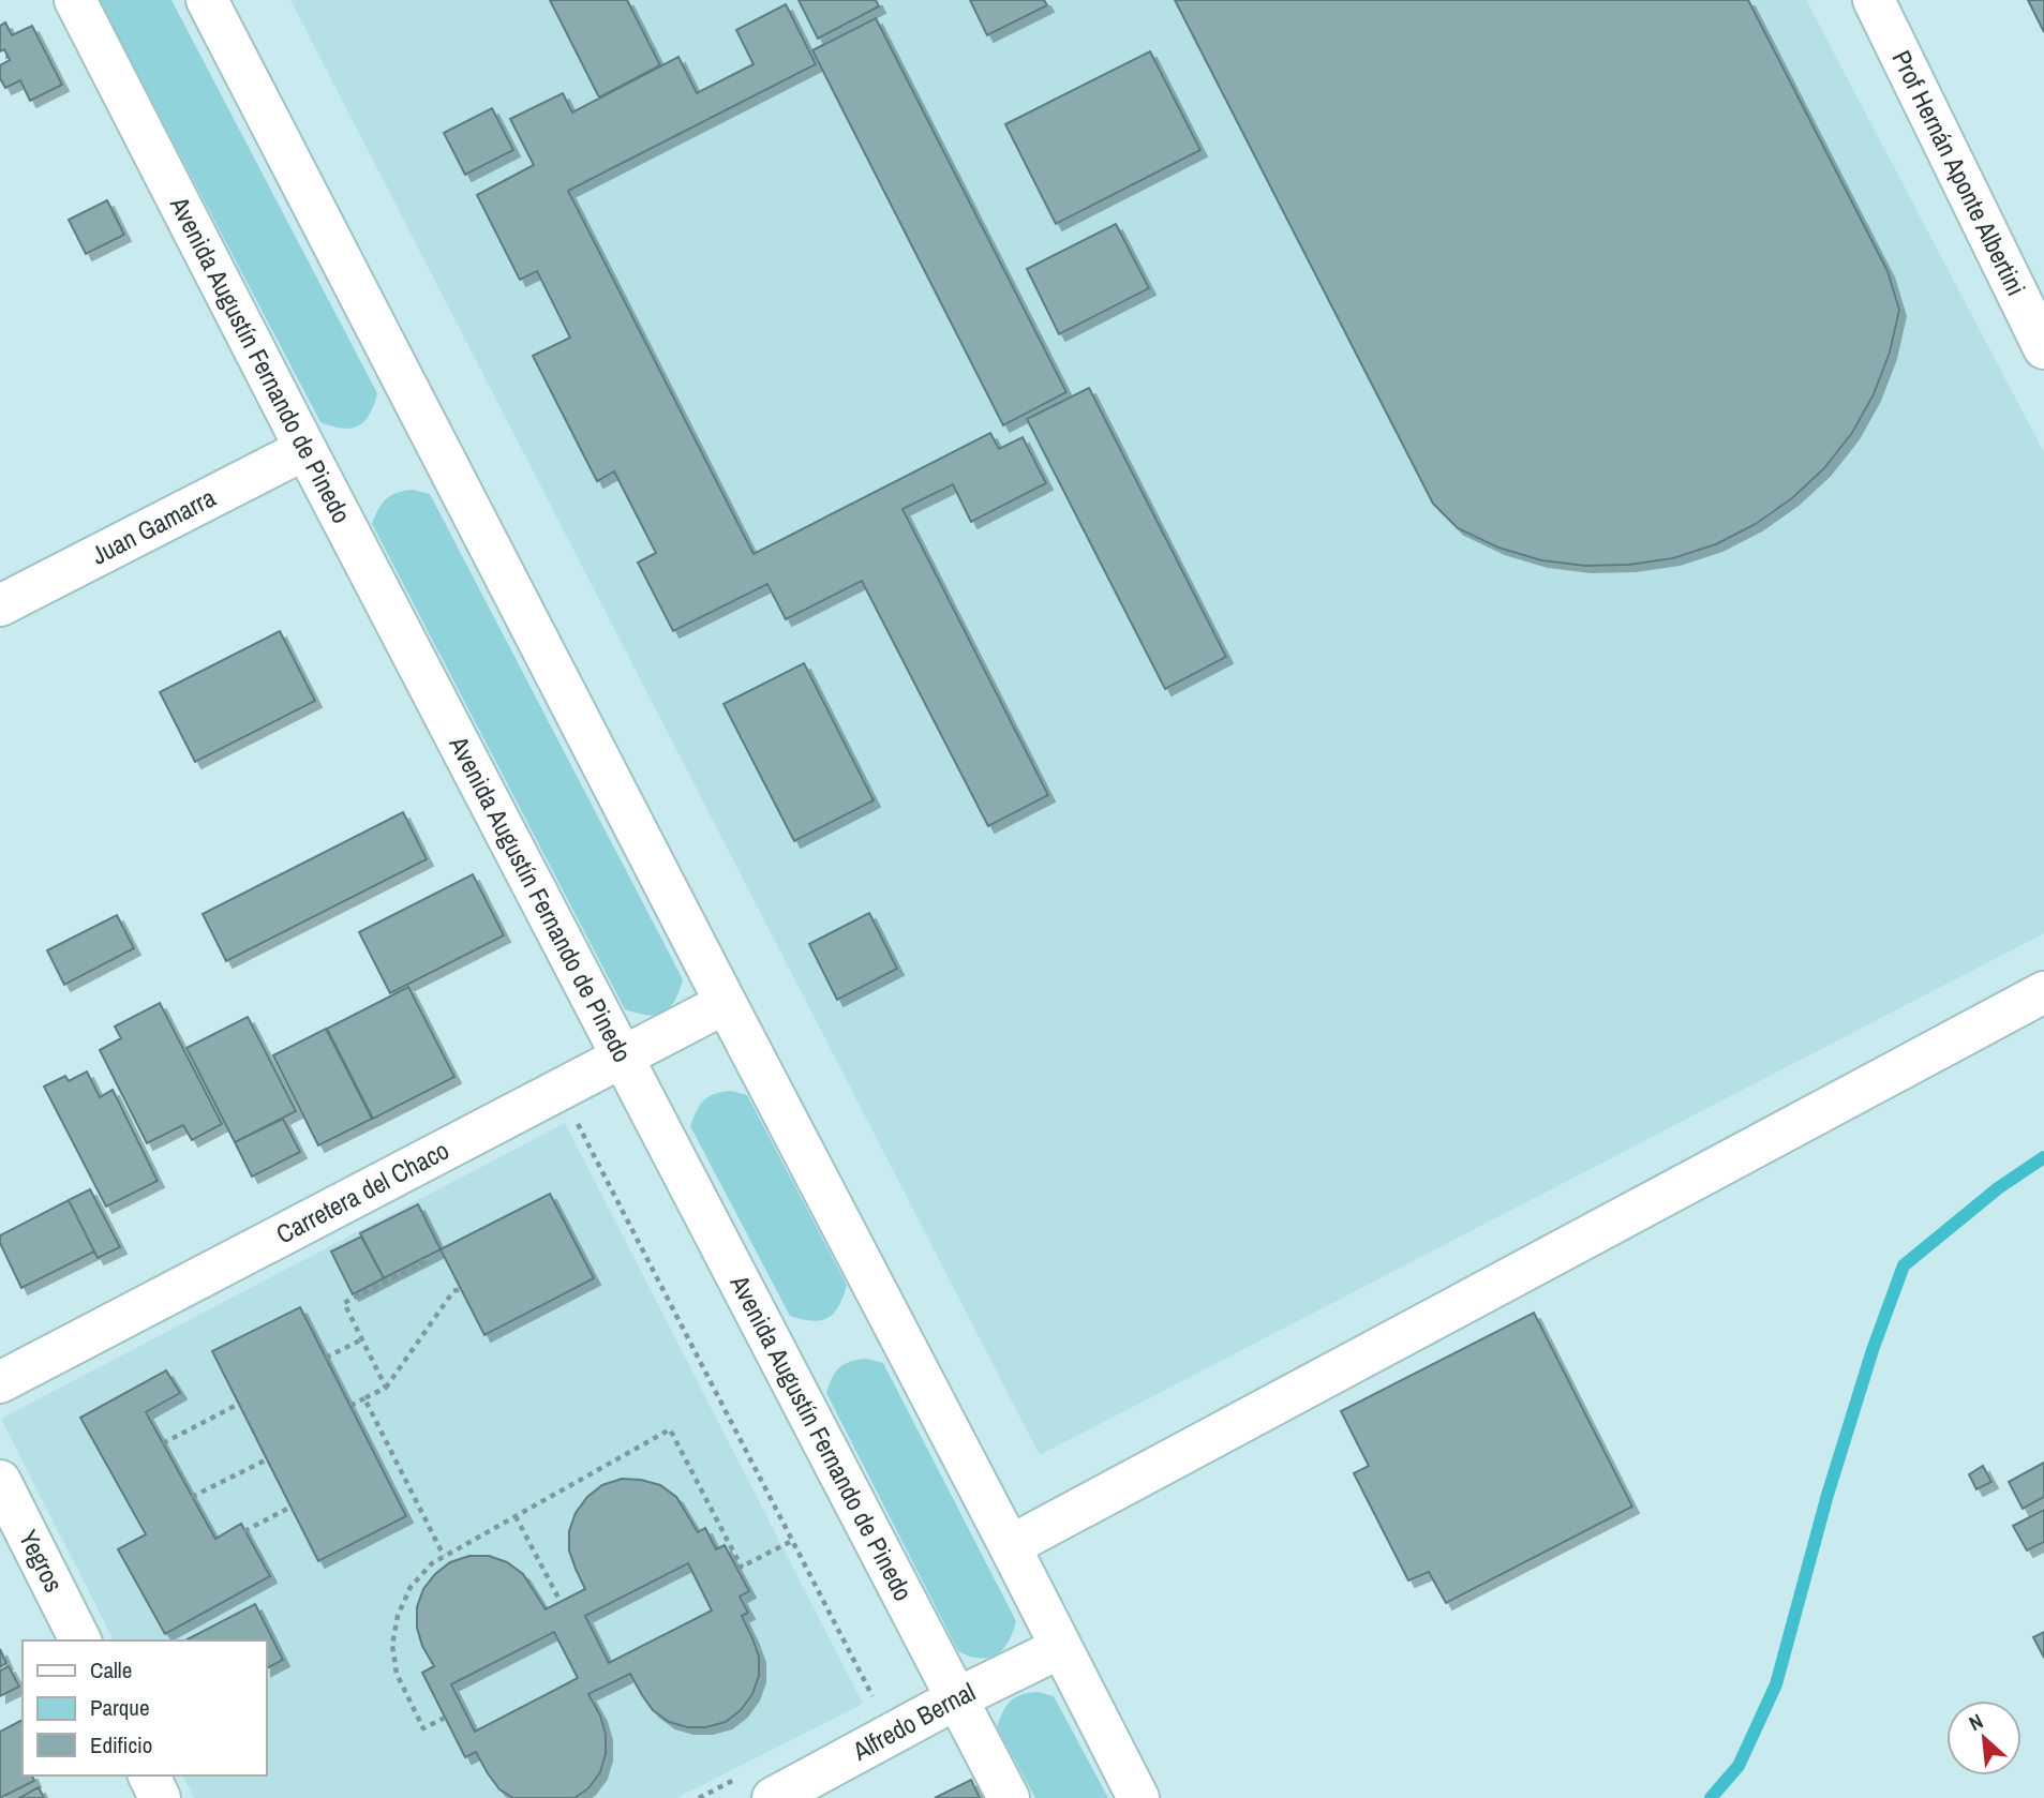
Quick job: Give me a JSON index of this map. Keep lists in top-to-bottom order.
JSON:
{
  "streets": {
    "street": [
      "Prof Hernán Aponte Albertini",
      "Avenida Augustín Fernando de Pinedo",
      "Juan Gamarra",
      "Carretera del Chaco",
      "Yegros",
      "Alfredo Bernal"
    ]
  },
  "crossings": [
    ["Avenida Augustín Fernando de Pinedo", "Juan Gamarra"],
    ["Avenida Augustín Fernando de Pinedo", "Carretera del Chaco"],
    ["Avenida Augustín Fernando de Pinedo", "Alfredo Bernal"]
  ],
  "legend": ["Calle", "Parque", "Edificio"],
  "north": "top left"
}
